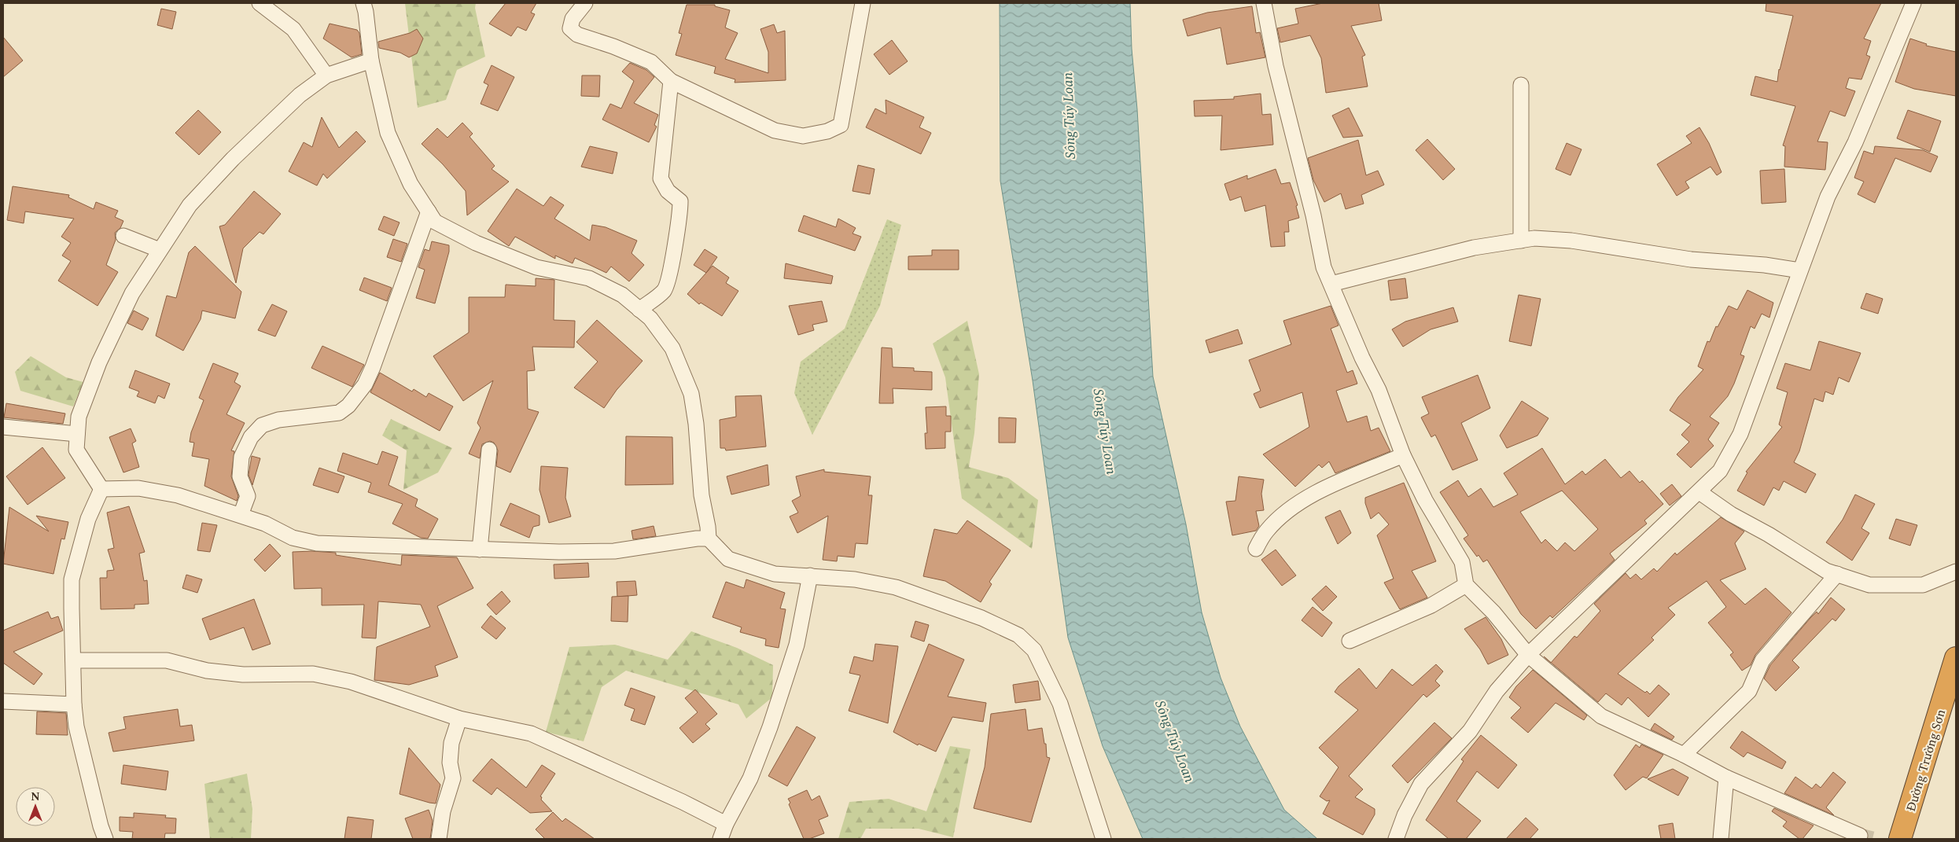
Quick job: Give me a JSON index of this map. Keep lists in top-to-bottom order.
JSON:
{
  "streets": {
    "highway": ["Đường Trường Sơn"]
  },
  "water": ["Sông Túy Loan"],
  "north": "top"
}
